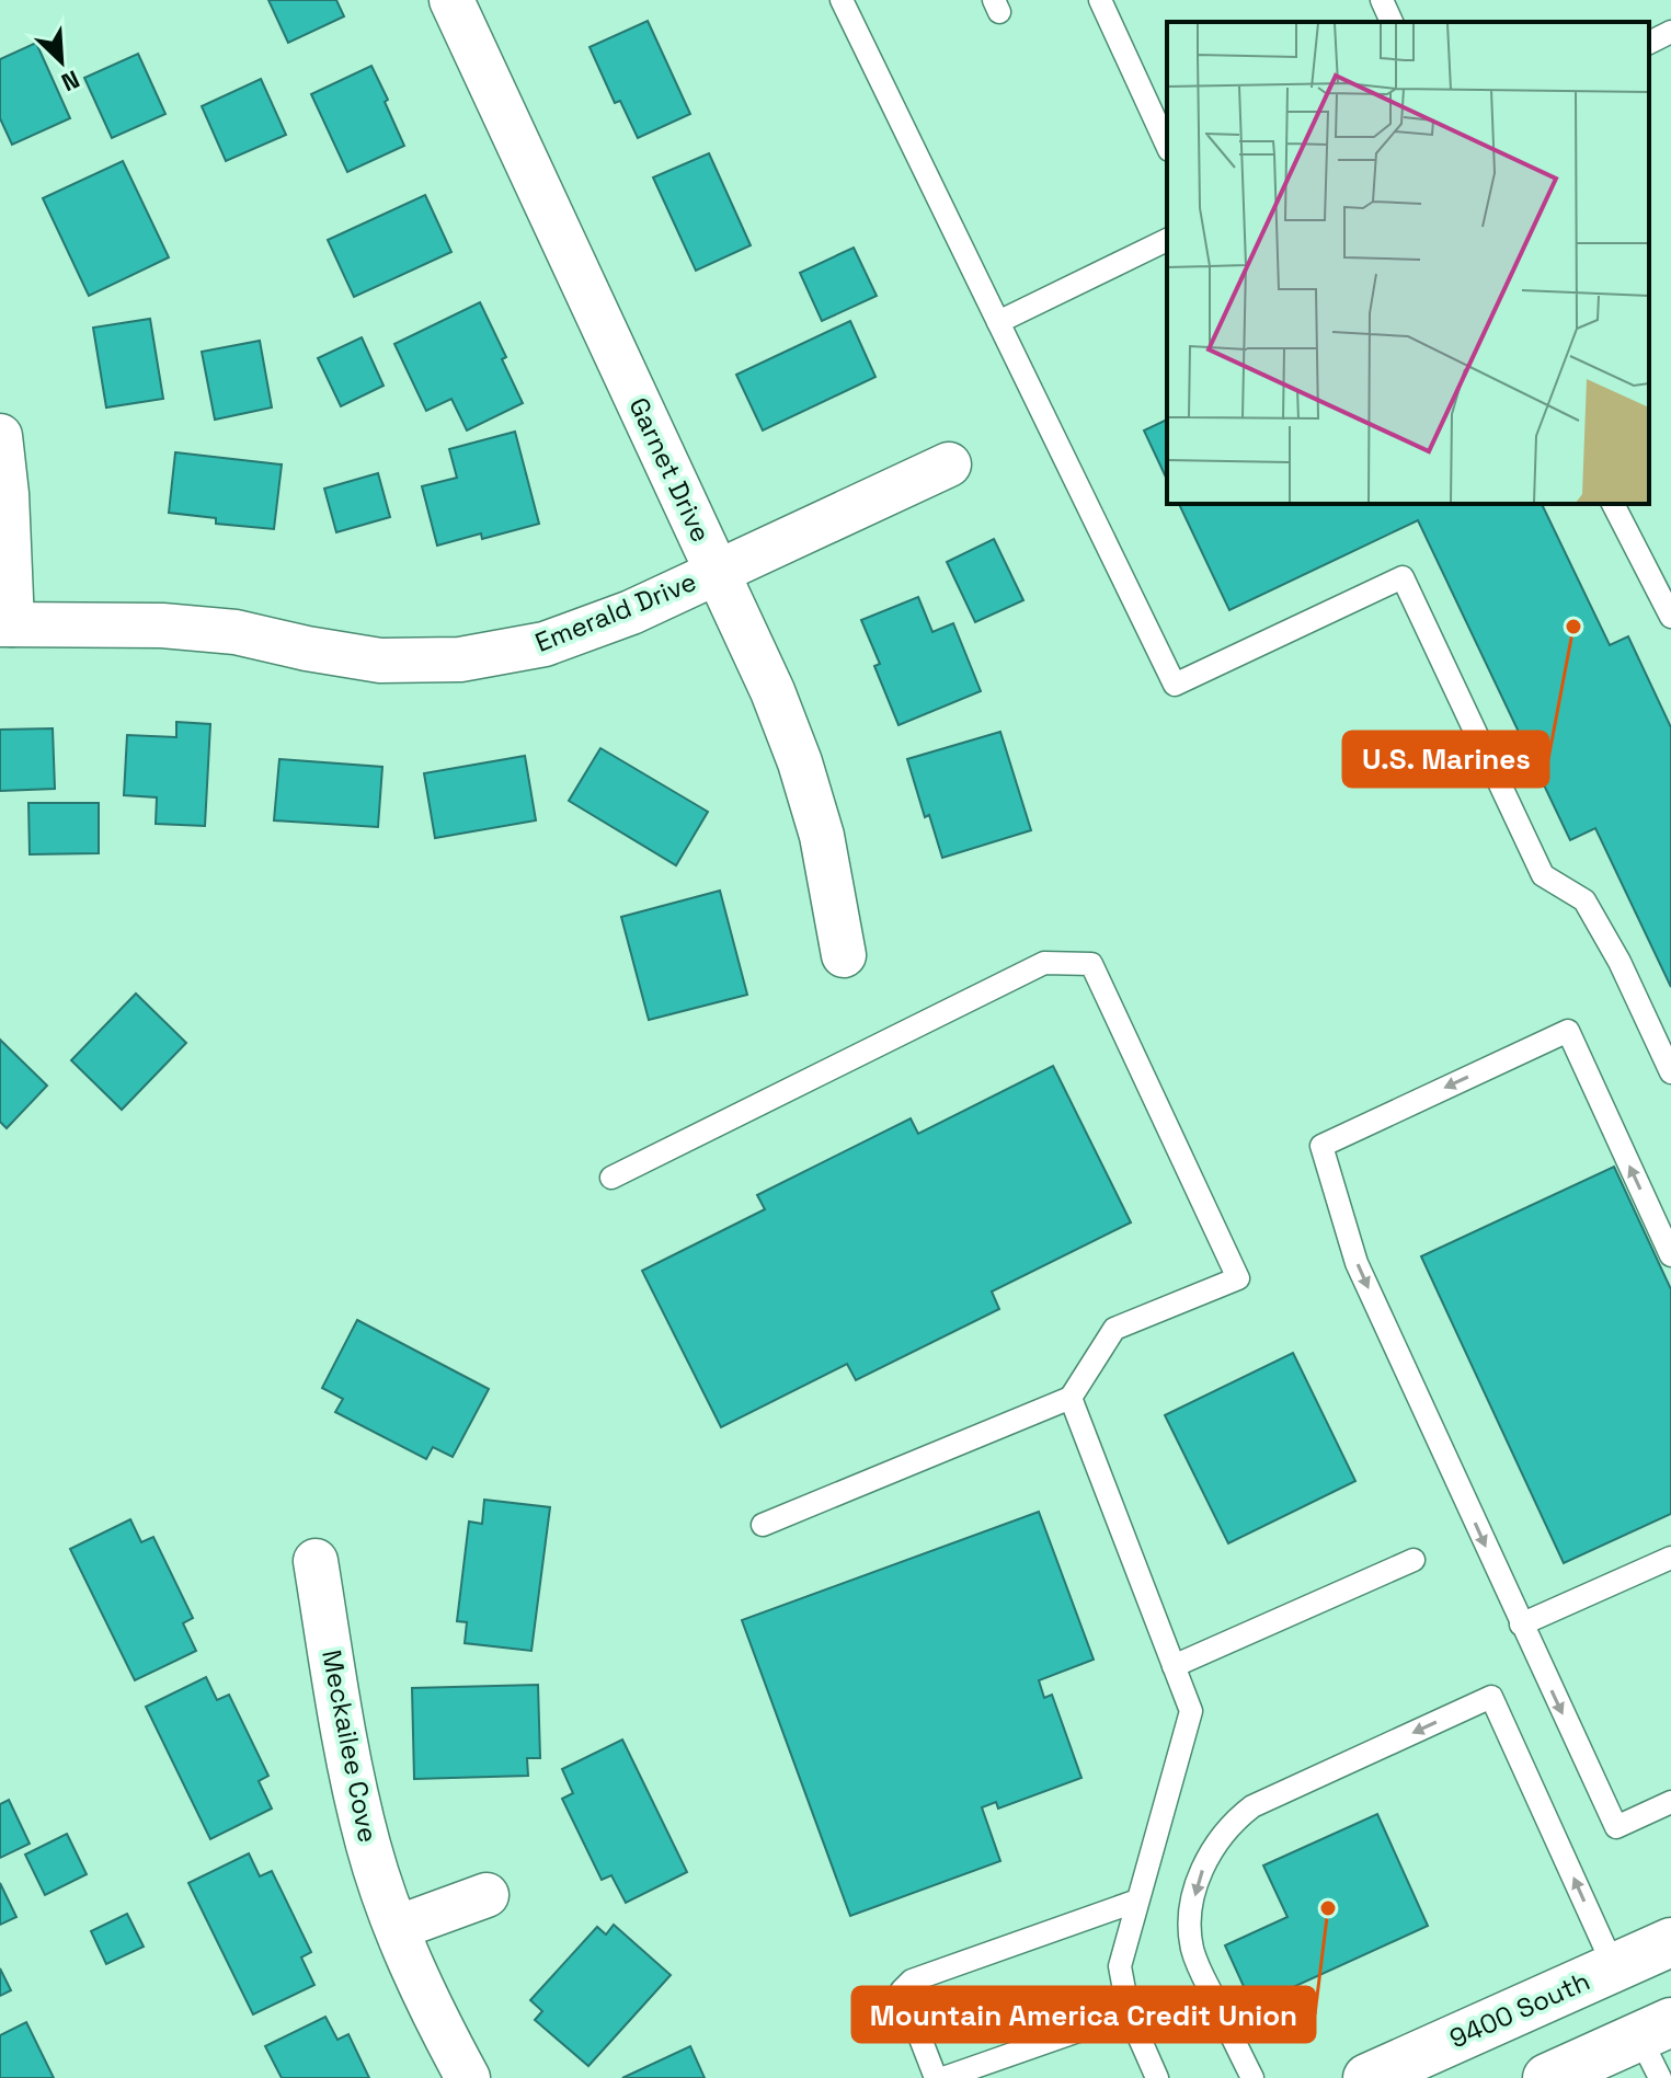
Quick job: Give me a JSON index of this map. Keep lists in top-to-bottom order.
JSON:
{
  "streets": {
    "main road": ["9400 South"],
    "street": ["Garnet Drive", "Emerald Drive", "Meckailee Cove"]
  },
  "crossings": [
    ["Garnet Drive", "Emerald Drive"]
  ],
  "places": ["U.S. Marines", "Mountain America Credit Union"],
  "north": "bottom right"
}
